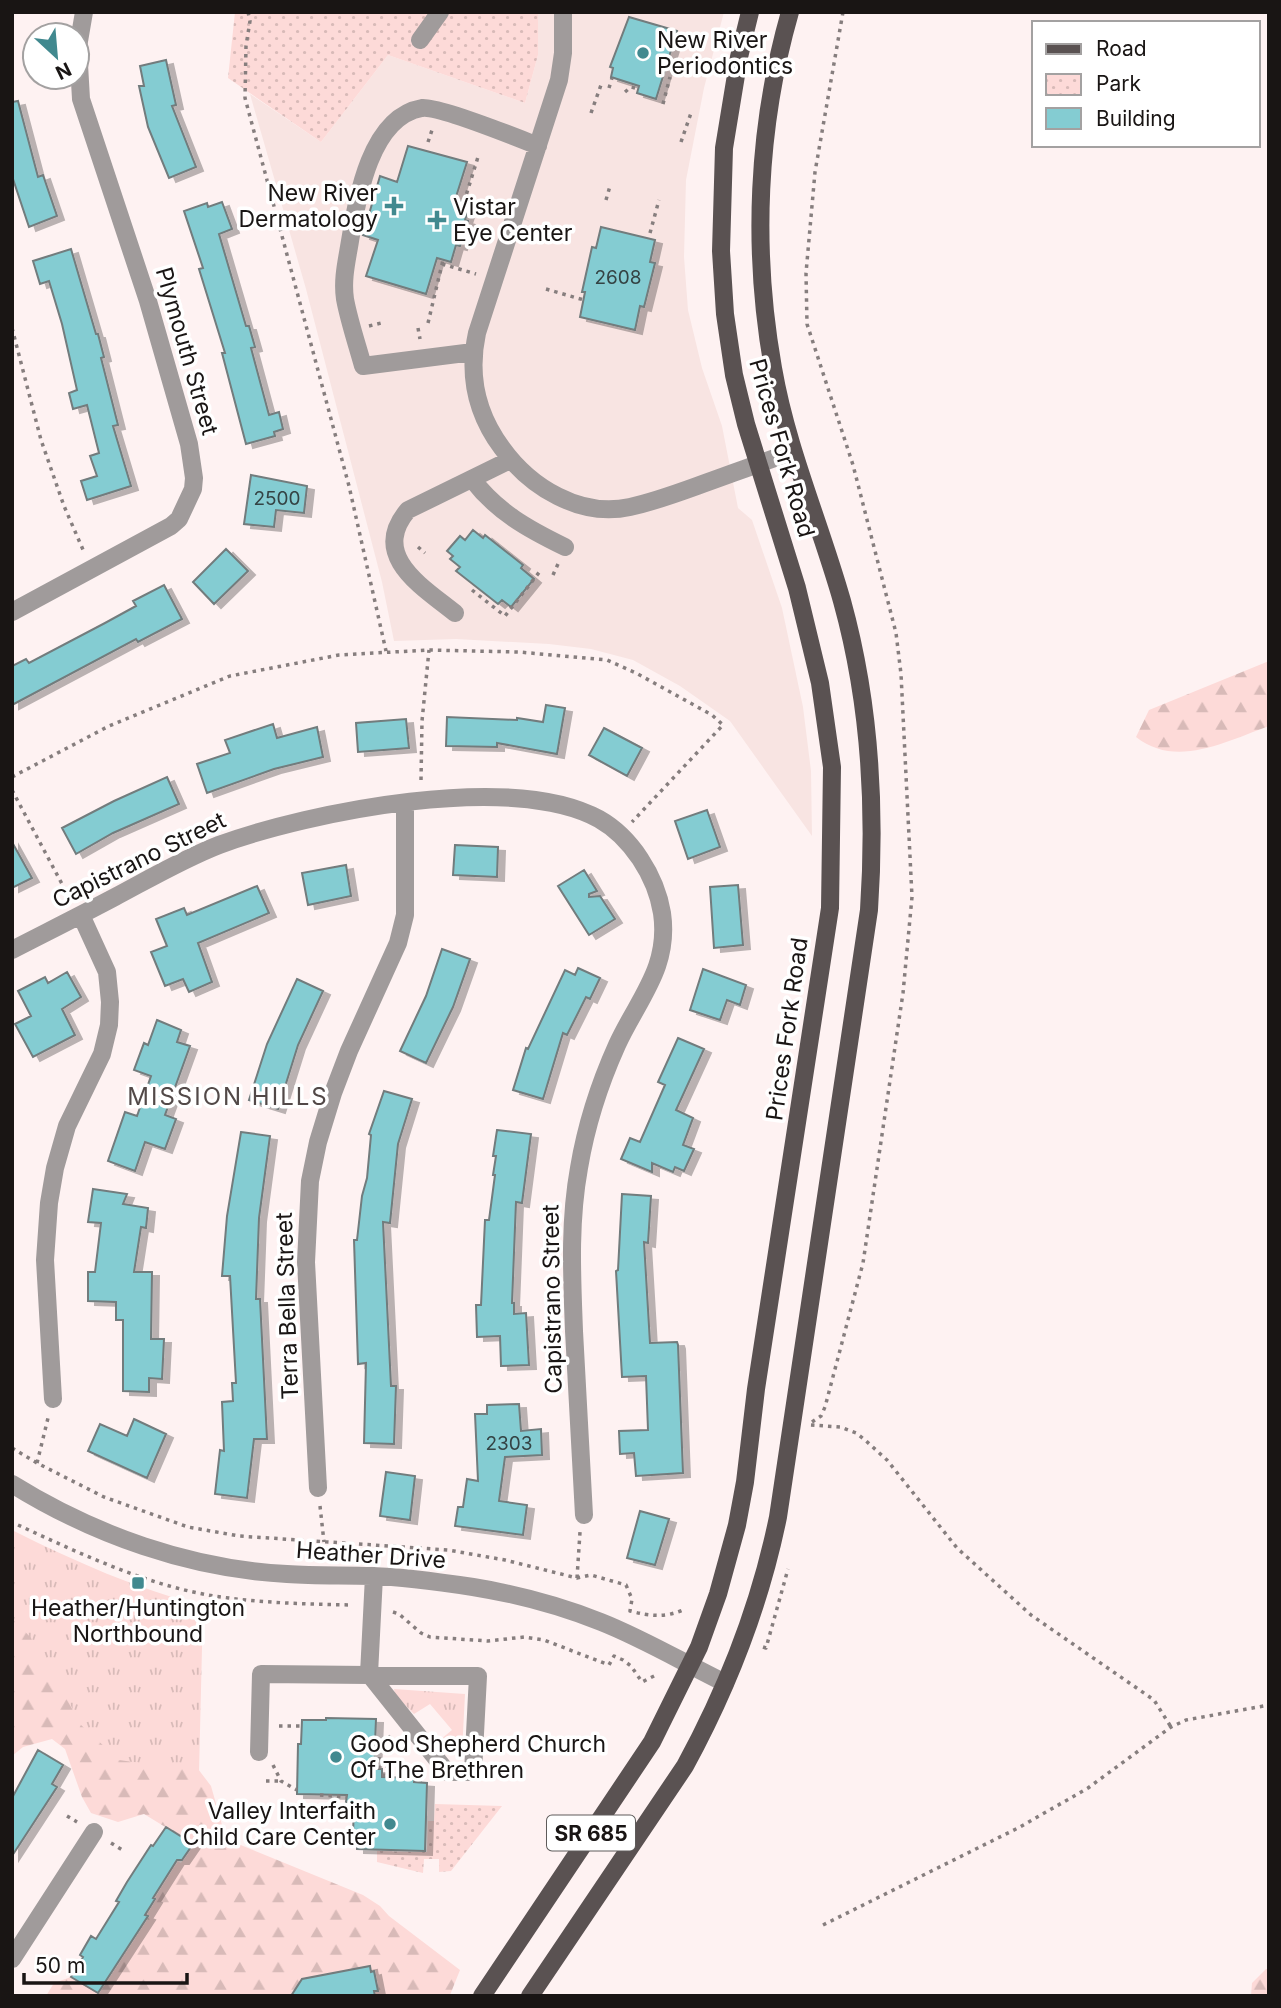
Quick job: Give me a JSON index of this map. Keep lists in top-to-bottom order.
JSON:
{
  "streets": {
    "main road": ["Prices Fork Road", "SR 685"],
    "street": [
      "Plymouth Street",
      "Capistrano Street",
      "Terra Bella Street",
      "Heather Drive"
    ]
  },
  "crossings": [
    ["Prices Fork Road", "Heather Drive"],
    ["Capistrano Street", "Terra Bella Street"]
  ],
  "districts": ["MISSION HILLS"],
  "places": {
    "other": ["New River Periodontics", "Good Shepherd Church Of The Brethren", "Valley Interfaith Child Care Center"],
    "health": ["New River Dermatology", "Vistar Eye Center"],
    "transit": ["Heather/Huntington Northbound"]
  },
  "house_numbers": ["2608", "2500", "2303"],
  "legend": ["Road", "Park", "Building"],
  "scale_bar": "50 m",
  "north": "bottom right"
}
